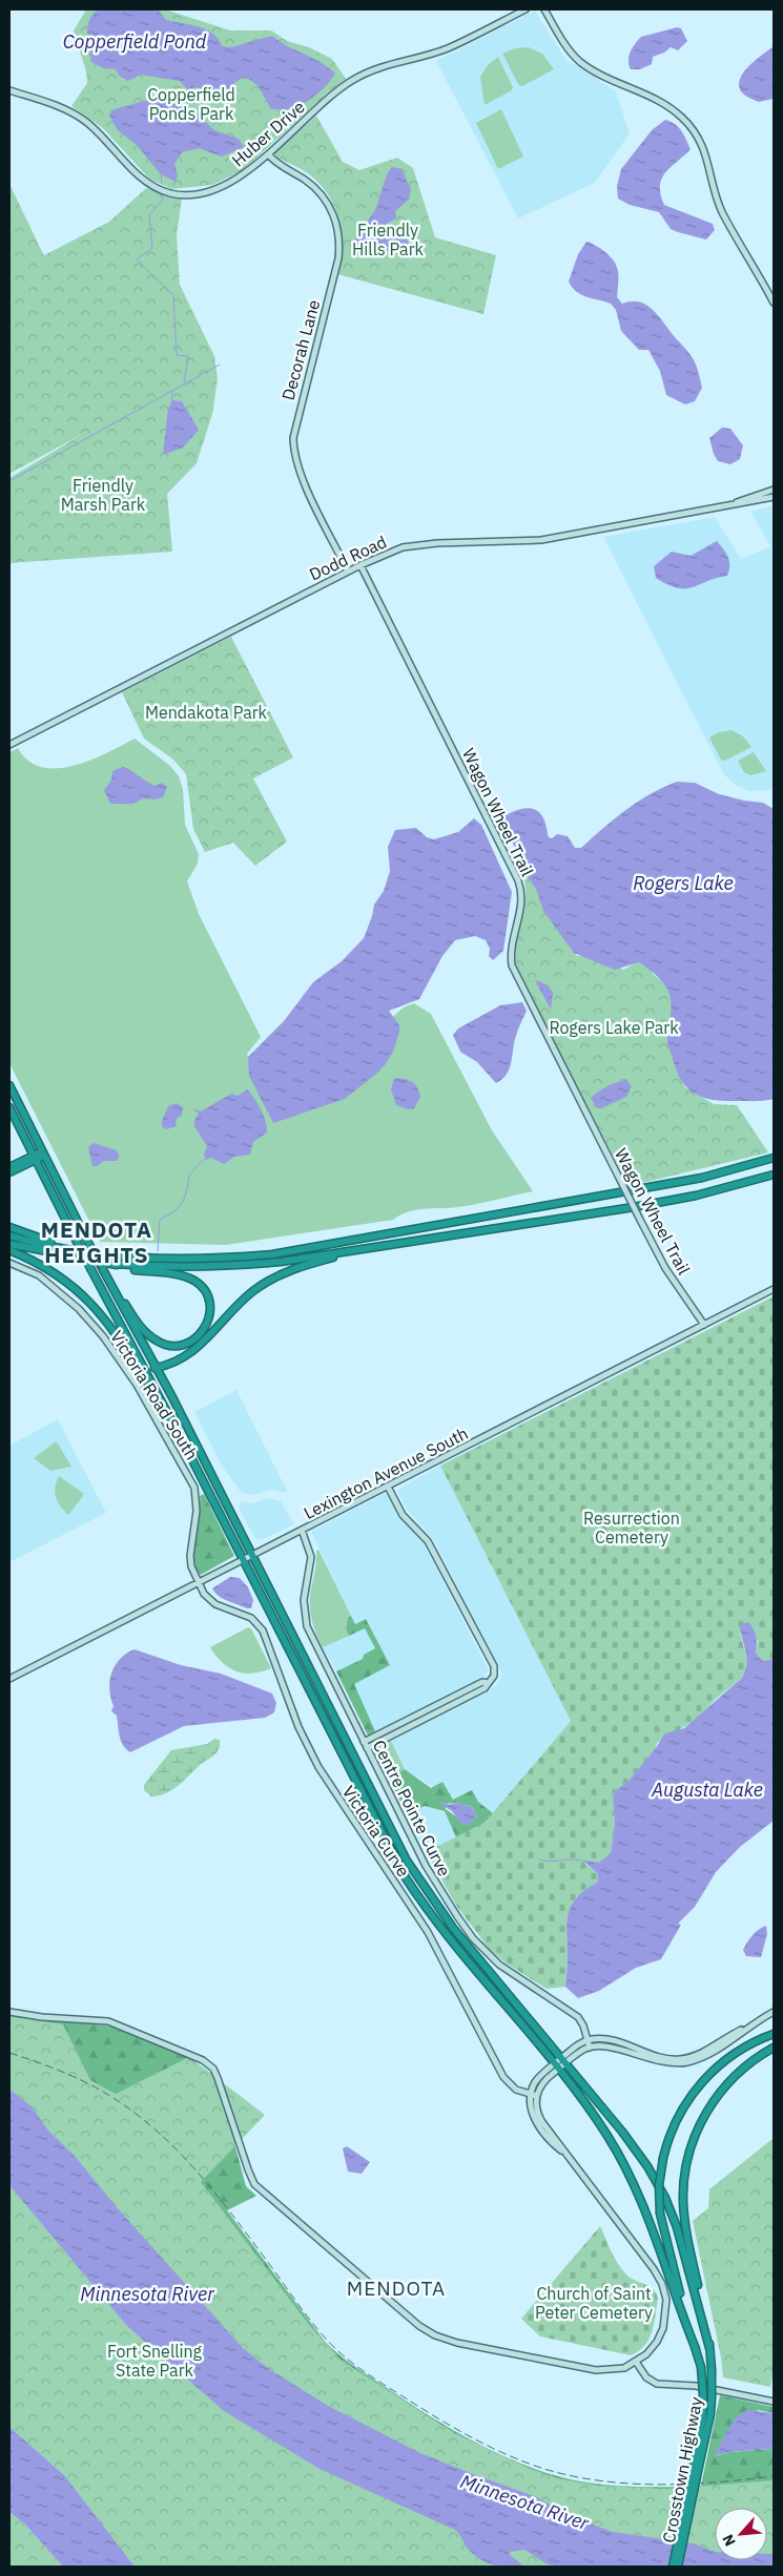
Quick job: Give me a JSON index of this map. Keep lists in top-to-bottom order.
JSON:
{
  "streets": {
    "highway": ["Crosstown Highway"],
    "street": [
      "Huber Drive",
      "Decorah Lane",
      "Dodd Road",
      "Wagon Wheel Trail",
      "Victoria Road South",
      "Lexington Avenue South",
      "Centre Pointe Curve",
      "Victoria Curve"
    ]
  },
  "crossings": [
    ["Huber Drive", "Decorah Lane"],
    ["Decorah Lane", "Dodd Road"],
    ["Dodd Road", "Wagon Wheel Trail"],
    ["Wagon Wheel Trail", "Lexington Avenue South"],
    ["Victoria Road South", "Lexington Avenue South"],
    ["Victoria Road South", "Victoria Curve"],
    ["Lexington Avenue South", "Centre Pointe Curve"],
    ["Lexington Avenue South", "Victoria Curve"]
  ],
  "districts": ["MENDOTA HEIGHTS", "MENDOTA"],
  "water": [
    "Copperfield Pond",
    "Rogers Lake",
    "Augusta Lake",
    "Minnesota River"
  ],
  "parks": [
    "Copperfield Ponds Park",
    "Friendly Hills Park",
    "Friendly Marsh Park",
    "Mendakota Park",
    "Rogers Lake Park",
    "Resurrection Cemetery",
    "Church of Saint Peter Cemetery",
    "Fort Snelling State Park"
  ],
  "north": "bottom left"
}
